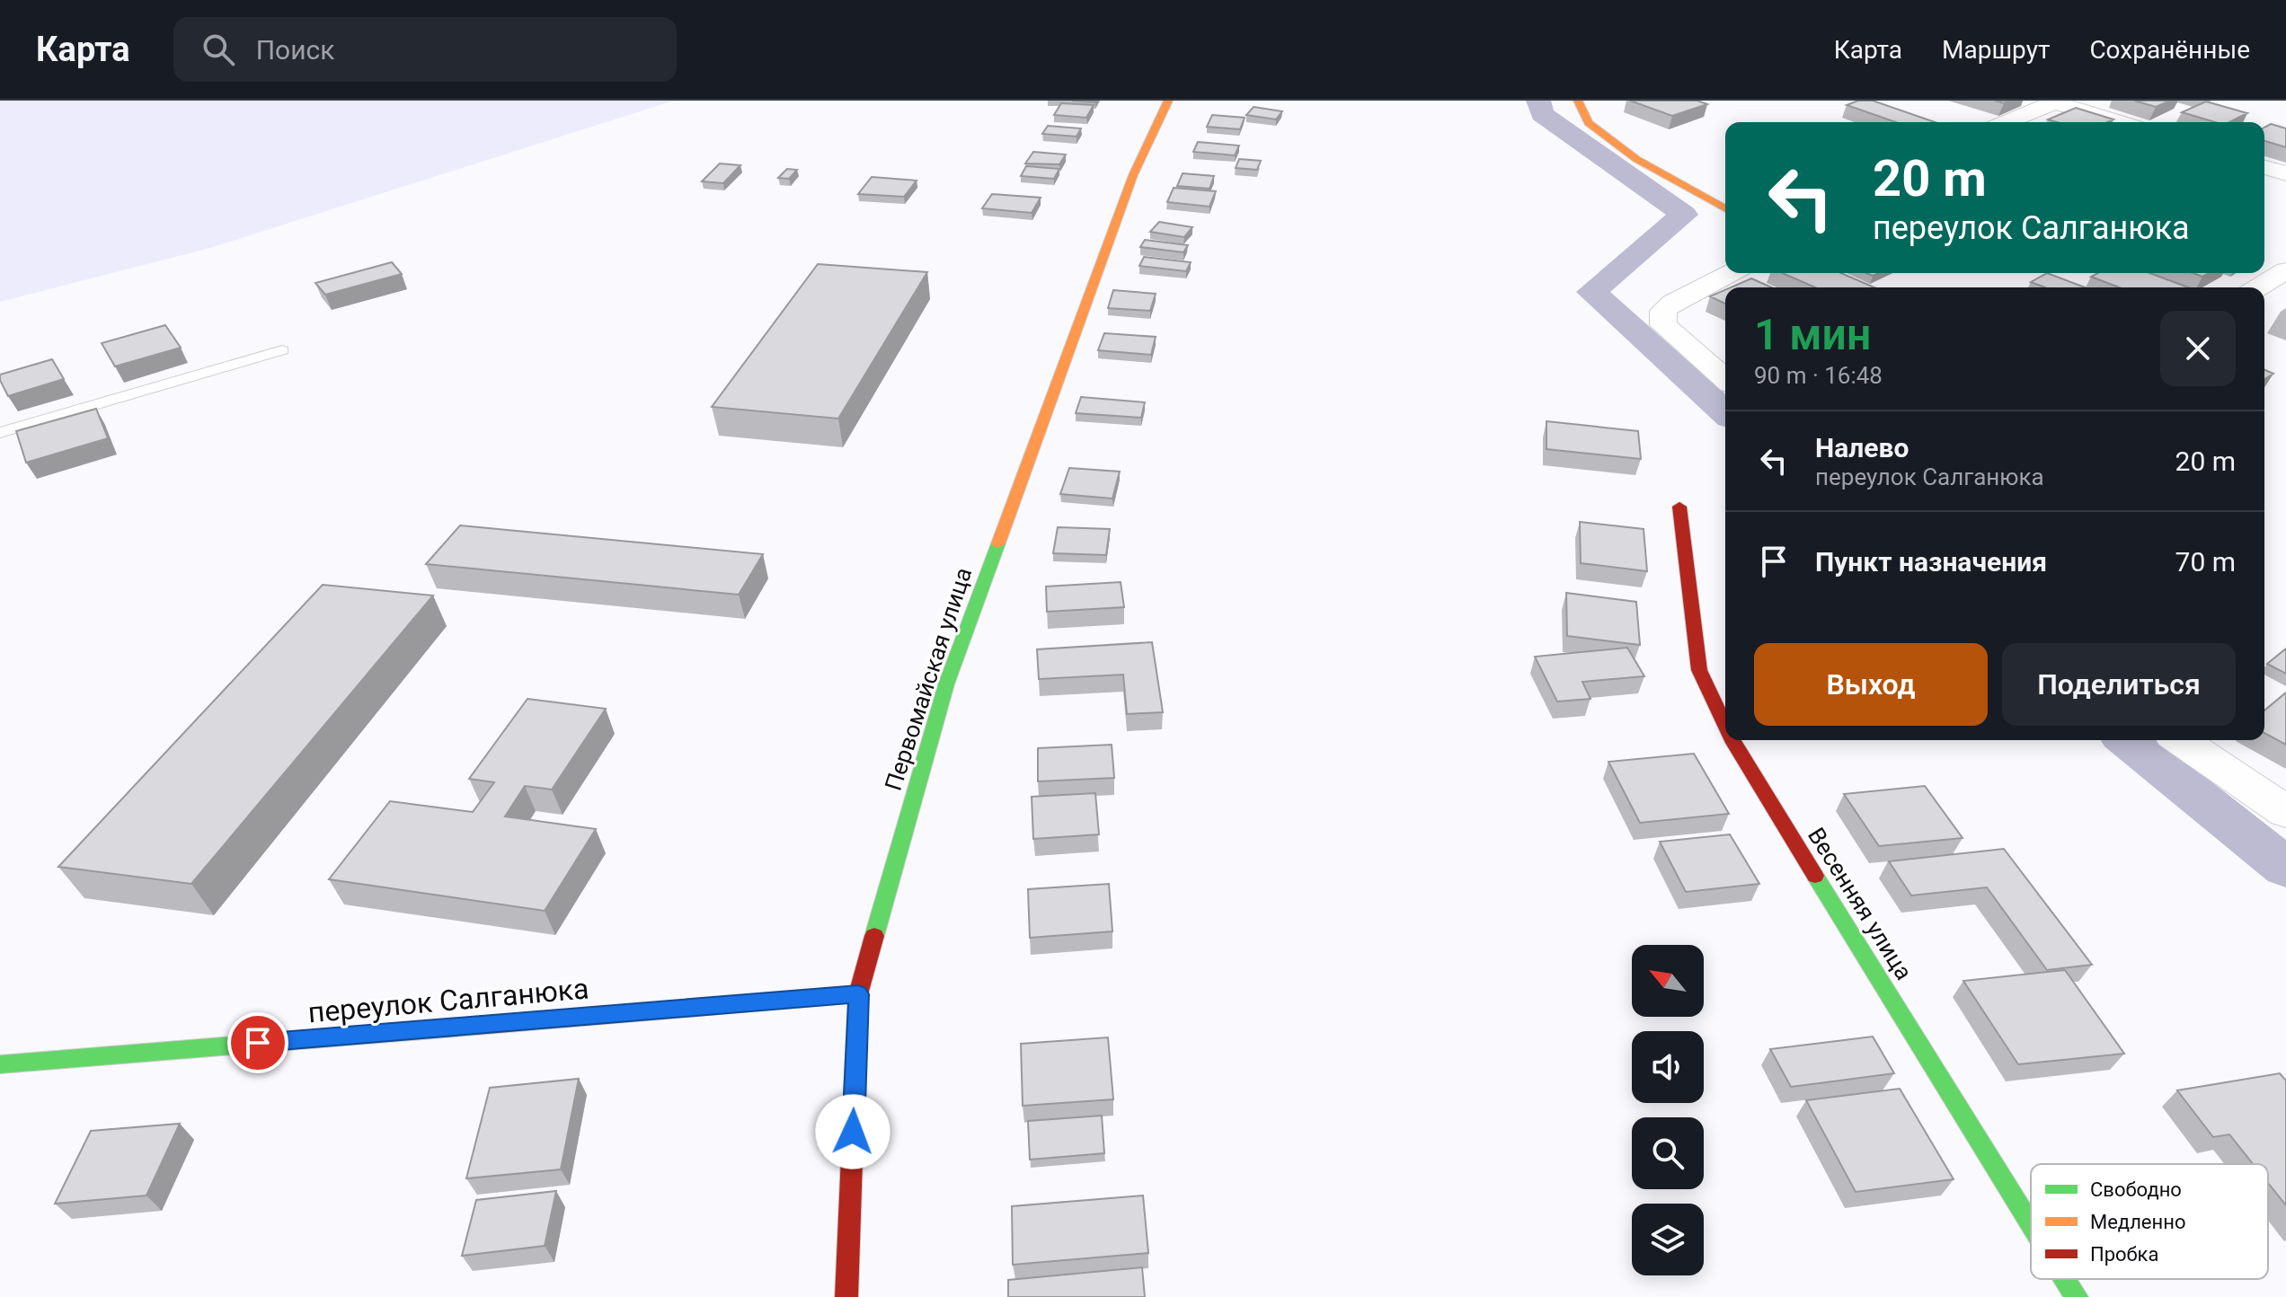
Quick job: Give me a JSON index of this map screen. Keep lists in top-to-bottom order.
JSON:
{
  "streets": {
    "main road": ["Первомайская улица", "Весенняя улица", "переулок Салганюка"]
  },
  "crossings": [
    ["Первомайская улица", "переулок Салганюка"]
  ],
  "legend": ["Свободно", "Медленно", "Пробка"],
  "north": "top left",
  "page": {
    "header": "Карта",
    "search": "Поиск",
    "nav": ["Карта", "Маршрут", "Сохранённые"],
    "turn": ["20 m", "переулок Салганюка"],
    "heading": ["1 мин", "90 m · 16:48"],
    "list": [
      {
        "name": "Налево",
        "note": "переулок Салганюка",
        "value": "20 m"
      },
      {
        "name": "Пункт назначения",
        "value": "70 m"
      }
    ],
    "buttons": ["Выход", "Поделиться"]
  }
}
